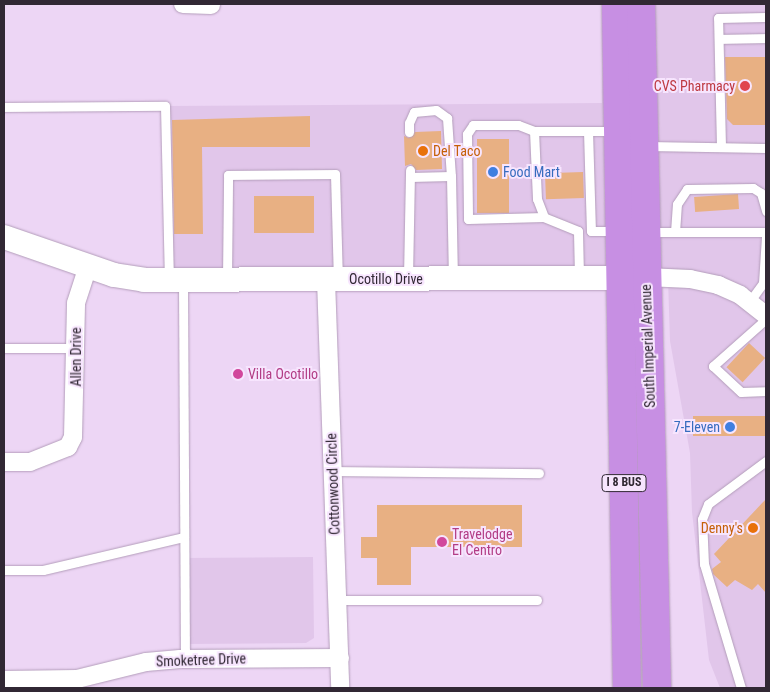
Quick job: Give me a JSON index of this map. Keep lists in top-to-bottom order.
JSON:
{
  "streets": {
    "highway": ["South Imperial Avenue", "I 8 BUS"],
    "street": [
      "Ocotillo Drive",
      "Allen Drive",
      "Cottonwood Circle",
      "Smoketree Drive"
    ]
  },
  "crossings": [
    ["Ocotillo Drive", "South Imperial Avenue"],
    ["Ocotillo Drive", "Allen Drive"],
    ["Ocotillo Drive", "Cottonwood Circle"],
    ["Cottonwood Circle", "Smoketree Drive"]
  ],
  "places": [
    "CVS Pharmacy",
    "Del Taco",
    "Food Mart",
    "Villa Ocotillo",
    "7-Eleven",
    "Denny's",
    "Travelodge El Centro"
  ]
}
